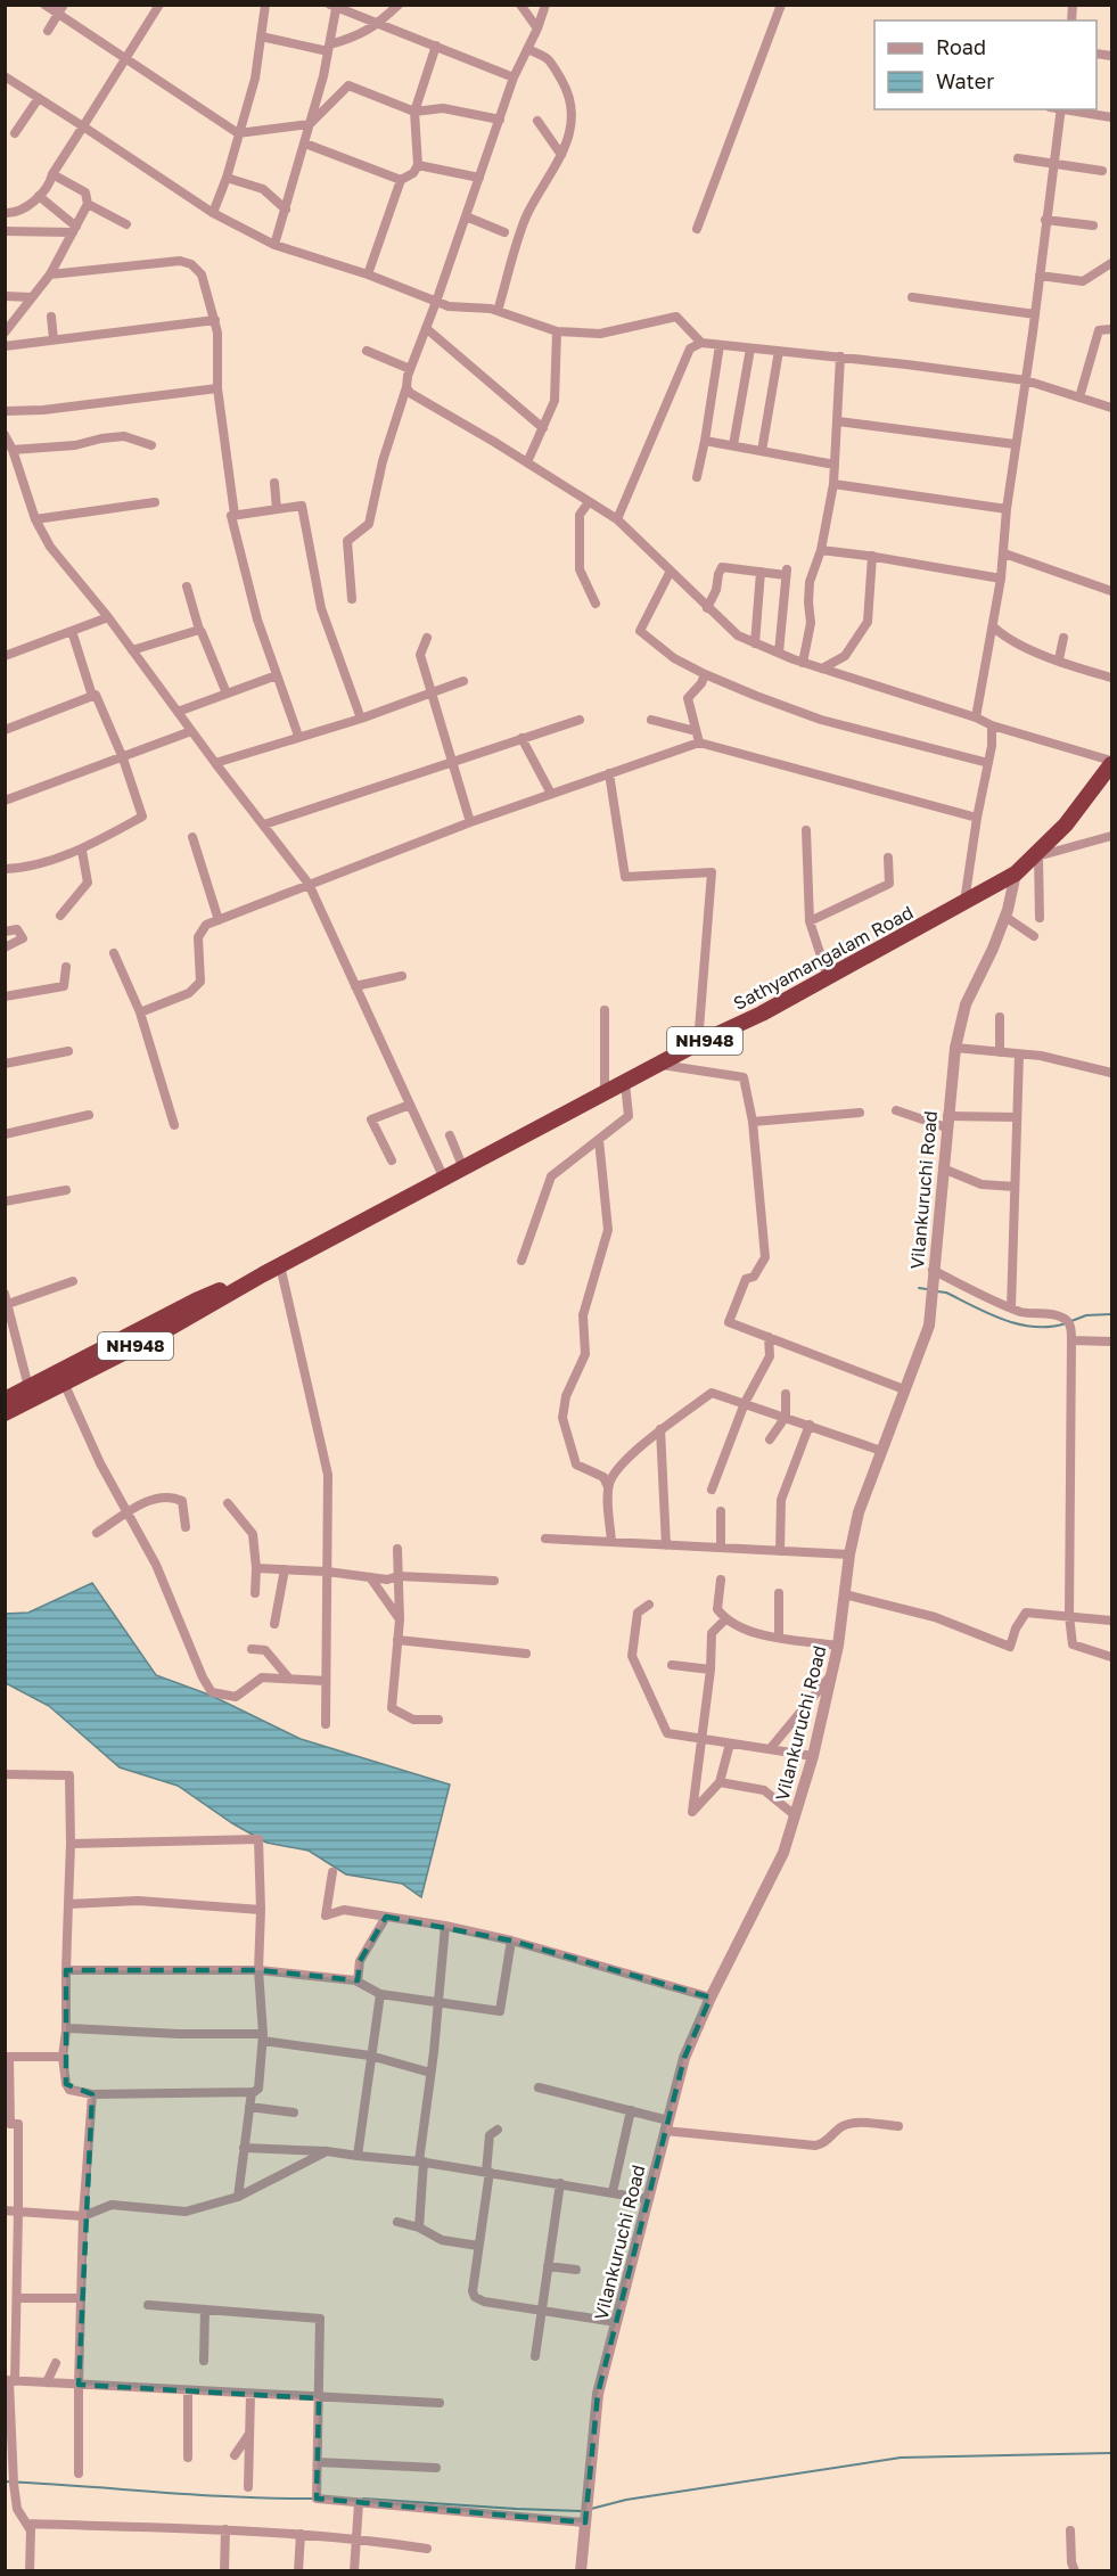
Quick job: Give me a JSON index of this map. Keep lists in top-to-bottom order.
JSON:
{
  "streets": {
    "highway": ["Sathyamangalam Road", "NH948"],
    "street": ["Vilankuruchi Road"]
  },
  "crossings": [
    ["Sathyamangalam Road", "Vilankuruchi Road"]
  ],
  "legend": ["Road", "Water"]
}
